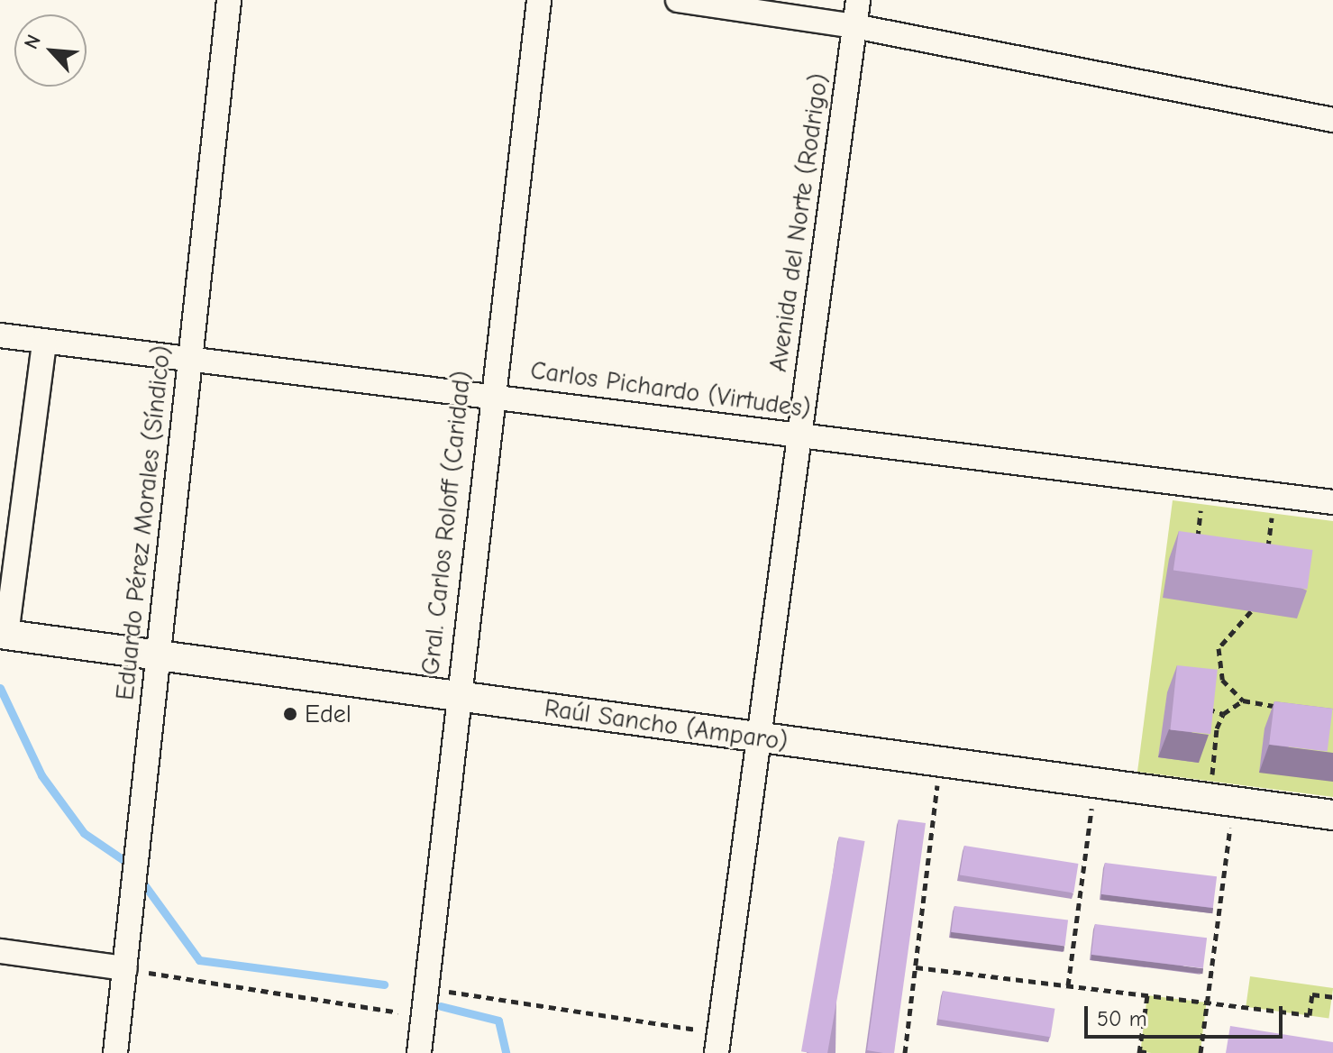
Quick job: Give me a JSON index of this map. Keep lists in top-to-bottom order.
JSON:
{
  "streets": {
    "street": [
      "Avenida del Norte (Rodrigo)",
      "Carlos Pichardo (Virtudes)",
      "Eduardo Pérez Morales (Síndico)",
      "Gral. Carlos Roloff (Caridad)",
      "Raúl Sancho (Amparo)"
    ]
  },
  "crossings": [
    ["Avenida del Norte (Rodrigo)", "Carlos Pichardo (Virtudes)"],
    ["Avenida del Norte (Rodrigo)", "Raúl Sancho (Amparo)"],
    ["Carlos Pichardo (Virtudes)", "Eduardo Pérez Morales (Síndico)"],
    ["Carlos Pichardo (Virtudes)", "Gral. Carlos Roloff (Caridad)"],
    ["Eduardo Pérez Morales (Síndico)", "Raúl Sancho (Amparo)"],
    ["Gral. Carlos Roloff (Caridad)", "Raúl Sancho (Amparo)"]
  ],
  "places": ["Edel"],
  "scale_bar": "50 m",
  "north": "top left"
}
